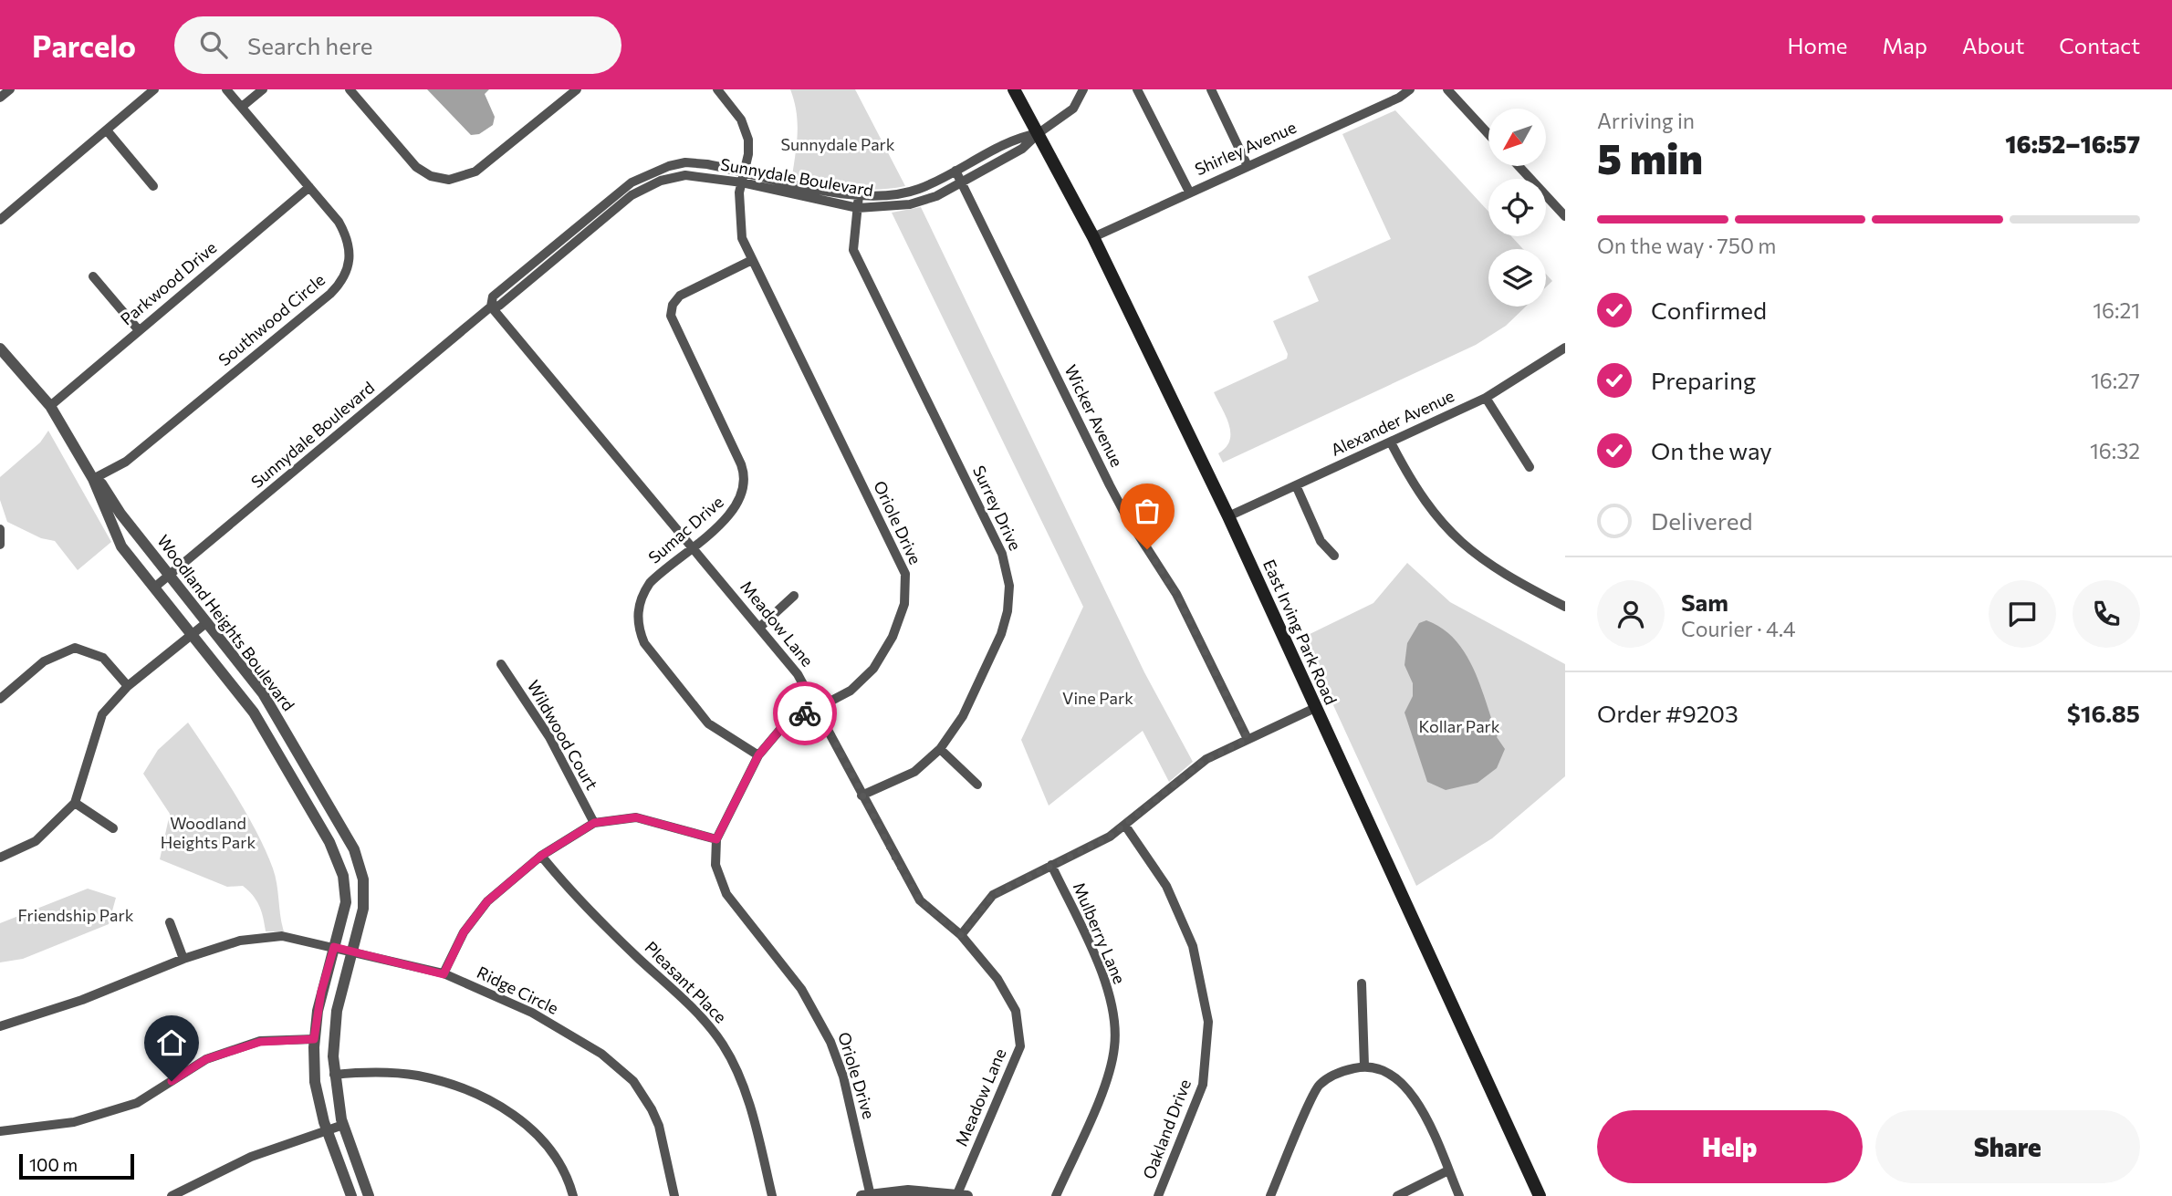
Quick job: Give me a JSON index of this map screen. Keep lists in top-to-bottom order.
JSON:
{
  "streets": {
    "main road": ["East Irving Park Road"],
    "street": [
      "Shirley Avenue",
      "Sunnydale Boulevard",
      "Parkwood Drive",
      "Southwood Circle",
      "Wicker Avenue",
      "Alexander Avenue",
      "Surrey Drive",
      "Oriole Drive",
      "Sumac Drive",
      "Woodland Heights Boulevard",
      "Meadow Lane",
      "Wildwood Court",
      "Mulberry Lane",
      "Pleasant Place",
      "Ridge Circle",
      "Oakland Drive"
    ]
  },
  "crossings": [
    ["Shirley Avenue", "East Irving Park Road"],
    ["Sunnydale Boulevard", "Wicker Avenue"],
    ["Sunnydale Boulevard", "Surrey Drive"],
    ["Sunnydale Boulevard", "Oriole Drive"],
    ["Sunnydale Boulevard", "Woodland Heights Boulevard"],
    ["Sunnydale Boulevard", "Meadow Lane"],
    ["Sunnydale Boulevard", "East Irving Park Road"],
    ["Parkwood Drive", "Southwood Circle"],
    ["Parkwood Drive", "Woodland Heights Boulevard"],
    ["Southwood Circle", "Woodland Heights Boulevard"],
    ["Alexander Avenue", "East Irving Park Road"],
    ["Surrey Drive", "Meadow Lane"],
    ["Oriole Drive", "Sumac Drive"],
    ["Oriole Drive", "Meadow Lane"],
    ["Sumac Drive", "Meadow Lane"],
    ["Woodland Heights Boulevard", "Ridge Circle"]
  ],
  "parks": [
    "Sunnydale Park",
    "Vine Park",
    "Kollar Park",
    "Woodland Heights Park",
    "Friendship Park"
  ],
  "scale_bar": "100 m",
  "north": "bottom left",
  "page": {
    "header": "Parcelo",
    "search": "Search here",
    "nav": [
      "Home",
      "Map",
      "About",
      "Contact"
    ],
    "heading": ["5 min", "Arriving in", "16:52–16:57"],
    "panel": [
      "Sam",
      "Courier · 4.4",
      "Order #9203",
      "$16.85"
    ],
    "bar": "On the way · 750 m",
    "list": [
      ["Confirmed", "16:21"],
      ["Preparing", "16:27"],
      ["On the way", "16:32"],
      "Delivered"
    ],
    "buttons": ["Help", "Share"],
    "scale": "100 m"
  }
}
